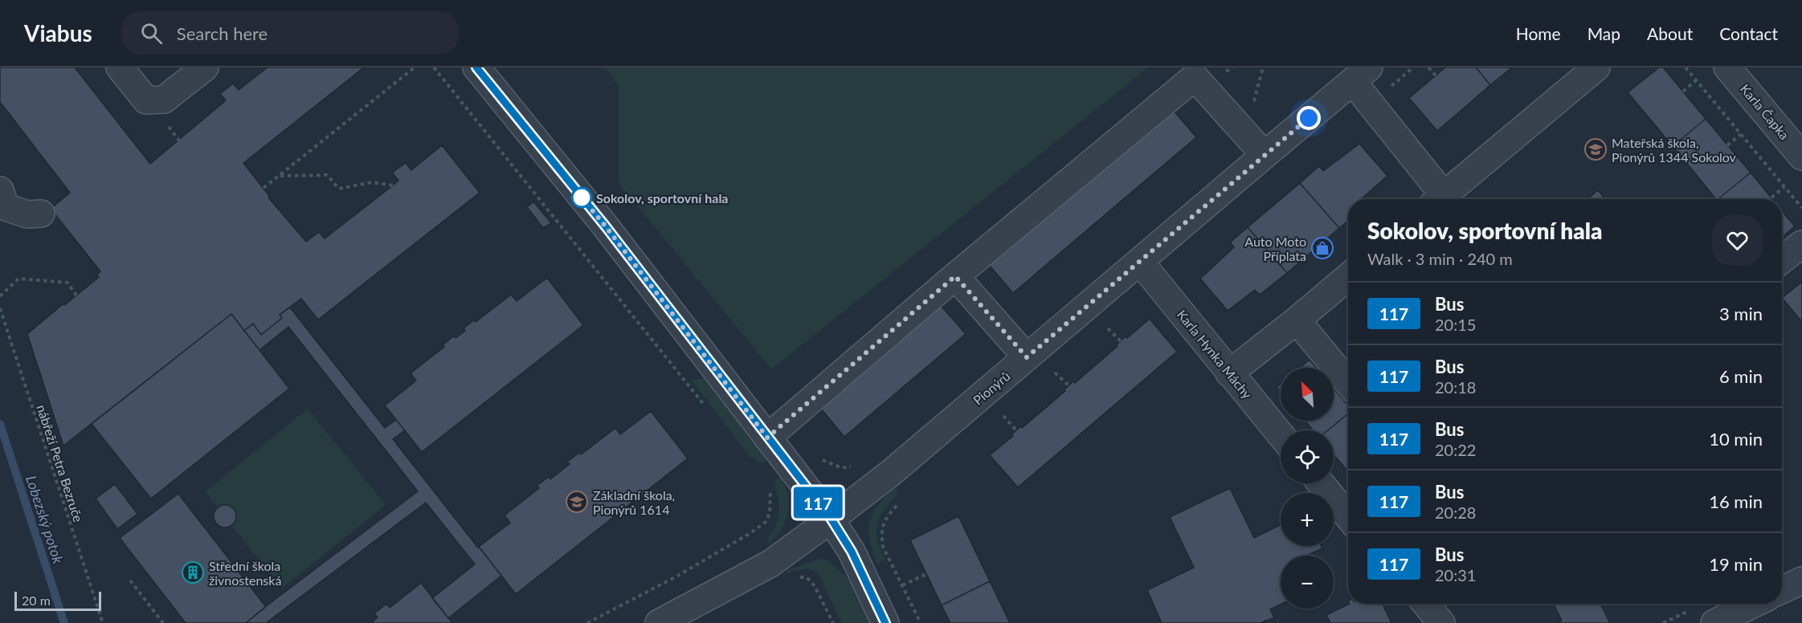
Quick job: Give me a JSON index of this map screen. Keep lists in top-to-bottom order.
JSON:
{
  "streets": {
    "street": ["Karla Čapka", "Karla Hynka Máchy", "Pionýrů"],
    "path": ["nábřeží Petra Bezruče"]
  },
  "crossings": [
    ["Karla Hynka Máchy", "Pionýrů"]
  ],
  "water": ["Lobezský potok"],
  "places": {
    "school or university": ["Mateřská škola, Pionýrů 1344 Sokolov", "Základní škola, Pionýrů 1614"],
    "other": ["Sokolov, sportovní hala"],
    "shop": ["Auto Moto Příplata"],
    "building": ["Střední škola živnostenská"]
  },
  "lines": ["bus line 117"],
  "scale_bar": "20 m",
  "north": "top left",
  "page": {
    "header": "Viabus",
    "search": "Search here",
    "nav": [
      "Home",
      "Map",
      "About",
      "Contact"
    ],
    "on_map": "117",
    "heading": ["Sokolov, sportovní hala", "Walk · 3 min · 240 m"],
    "list": [
      {
        "mark": "117",
        "name": "Bus",
        "note": "20:15",
        "value": "3 min"
      },
      {
        "mark": "117",
        "name": "Bus",
        "note": "20:18",
        "value": "6 min"
      },
      {
        "mark": "117",
        "name": "Bus",
        "note": "20:22",
        "value": "10 min"
      },
      {
        "mark": "117",
        "name": "Bus",
        "note": "20:28",
        "value": "16 min"
      },
      {
        "mark": "117",
        "name": "Bus",
        "note": "20:31",
        "value": "19 min"
      }
    ],
    "map_buttons": ["+", "−"],
    "scale": "20 m"
  }
}
